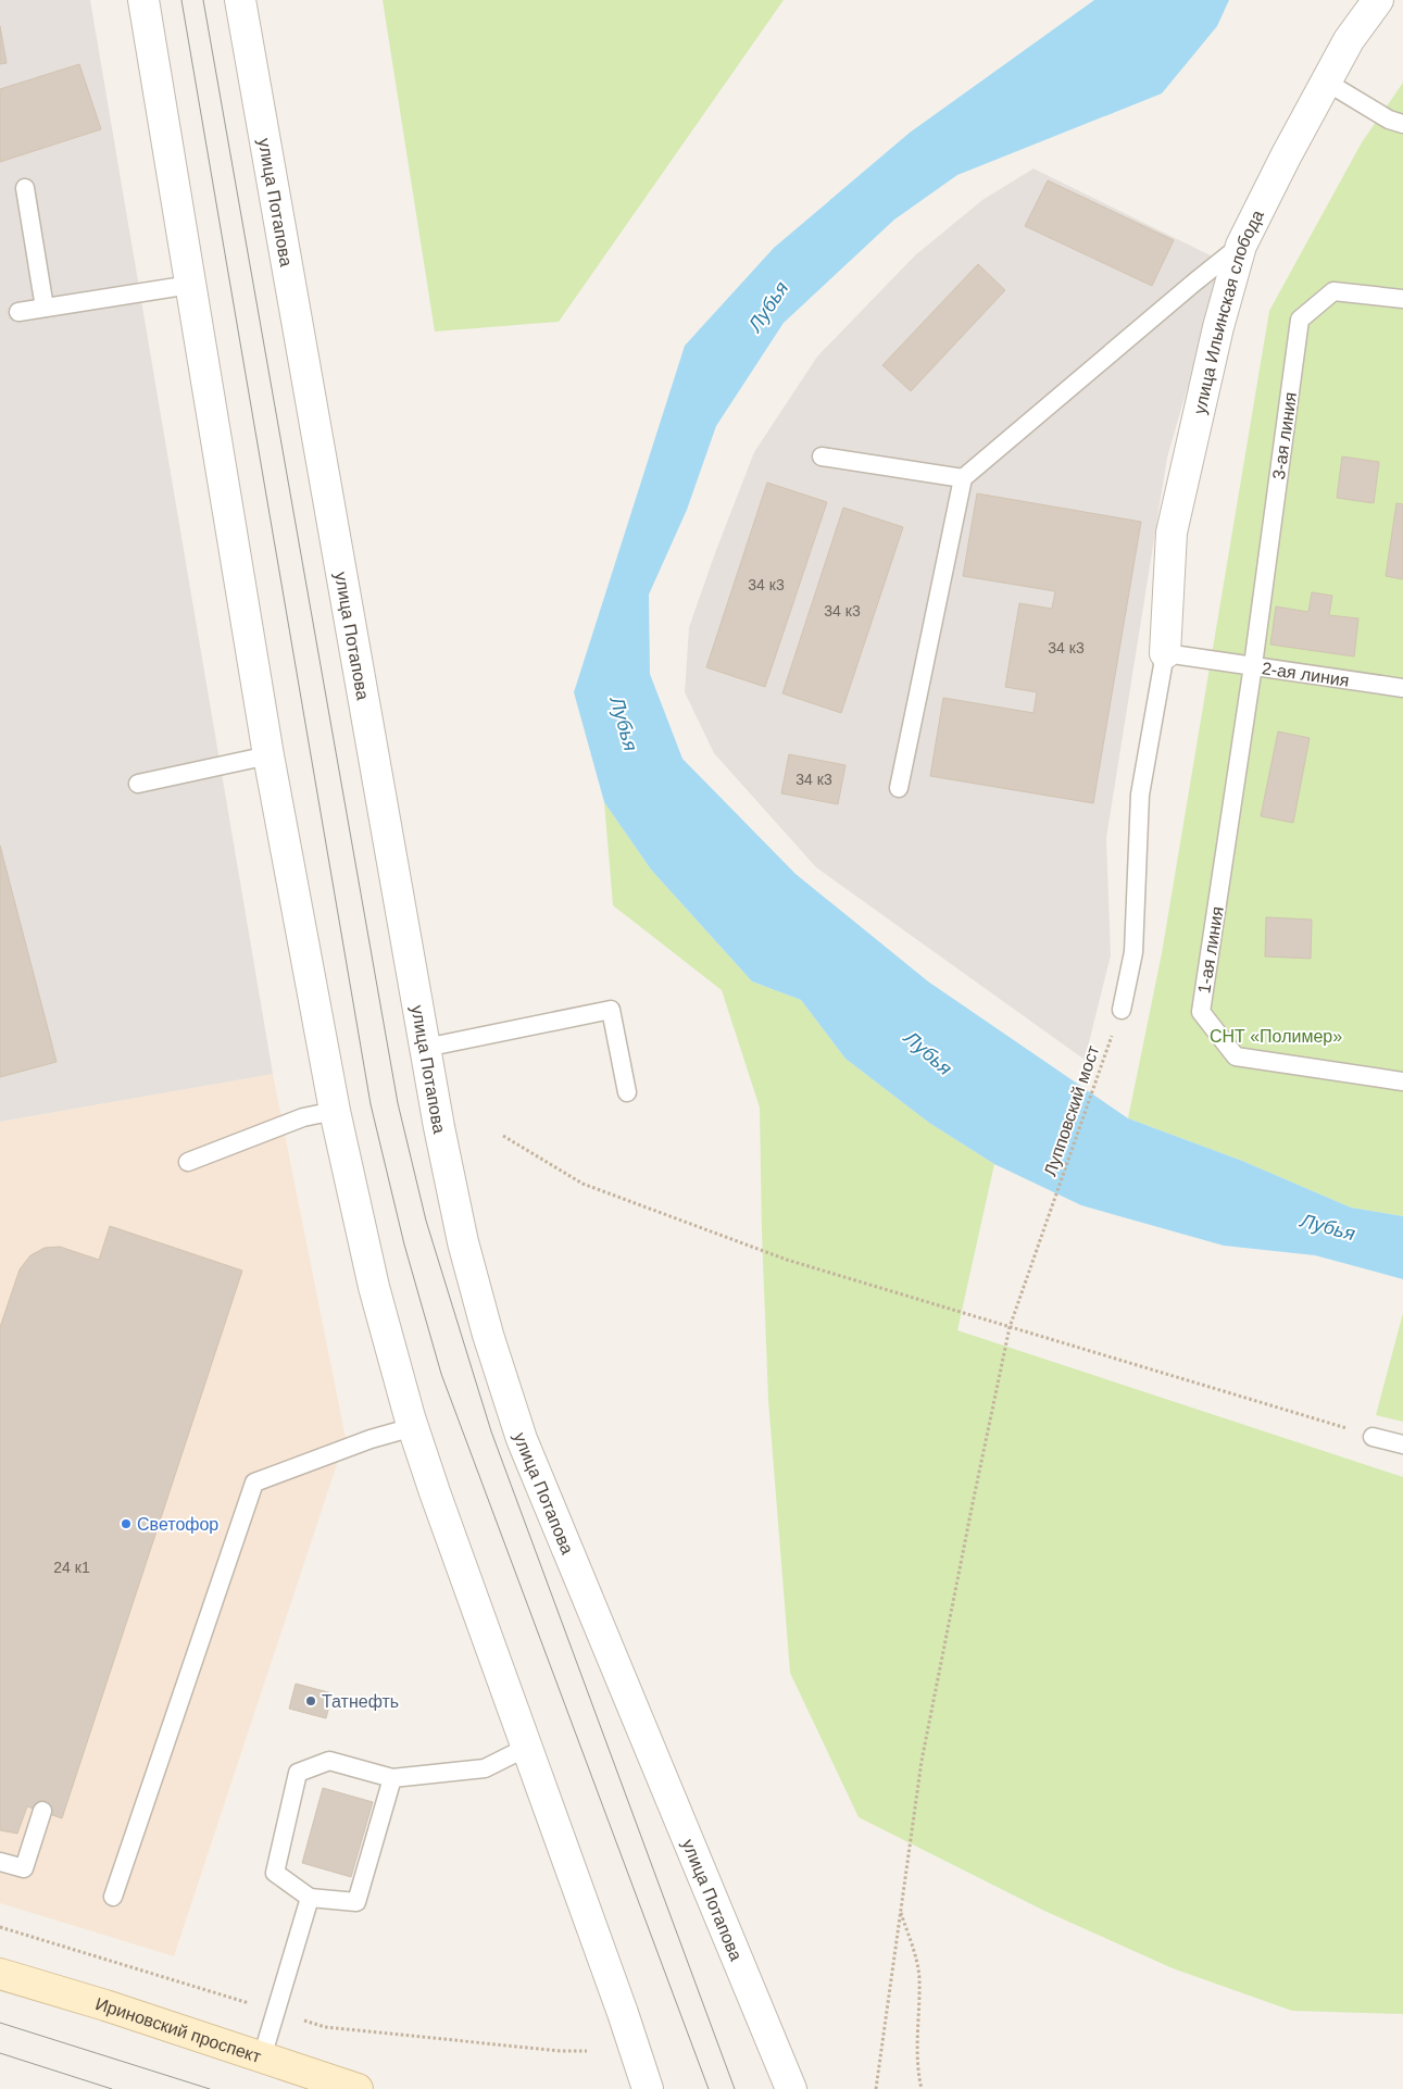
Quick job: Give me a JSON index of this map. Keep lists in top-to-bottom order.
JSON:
{
  "streets": {
    "main road": ["Ириновский проспект"],
    "street": ["улица Потапова", "улица Ильинская слобода"],
    "lane": ["3-ая линия", "2-ая линия", "1-ая линия"],
    "path": ["Лупповский мост"]
  },
  "crossings": [
    ["улица Ильинская слобода", "2-ая линия"],
    ["3-ая линия", "2-ая линия"],
    ["3-ая линия", "1-ая линия"],
    ["2-ая линия", "1-ая линия"]
  ],
  "water": ["Лубья"],
  "parks": ["СНТ «Полимер»"],
  "places": ["Светофор", "Татнефть"],
  "house_numbers": [
    "34 к3",
    "34 к3",
    "34 к3",
    "34 к3",
    "24 к1"
  ]
}
